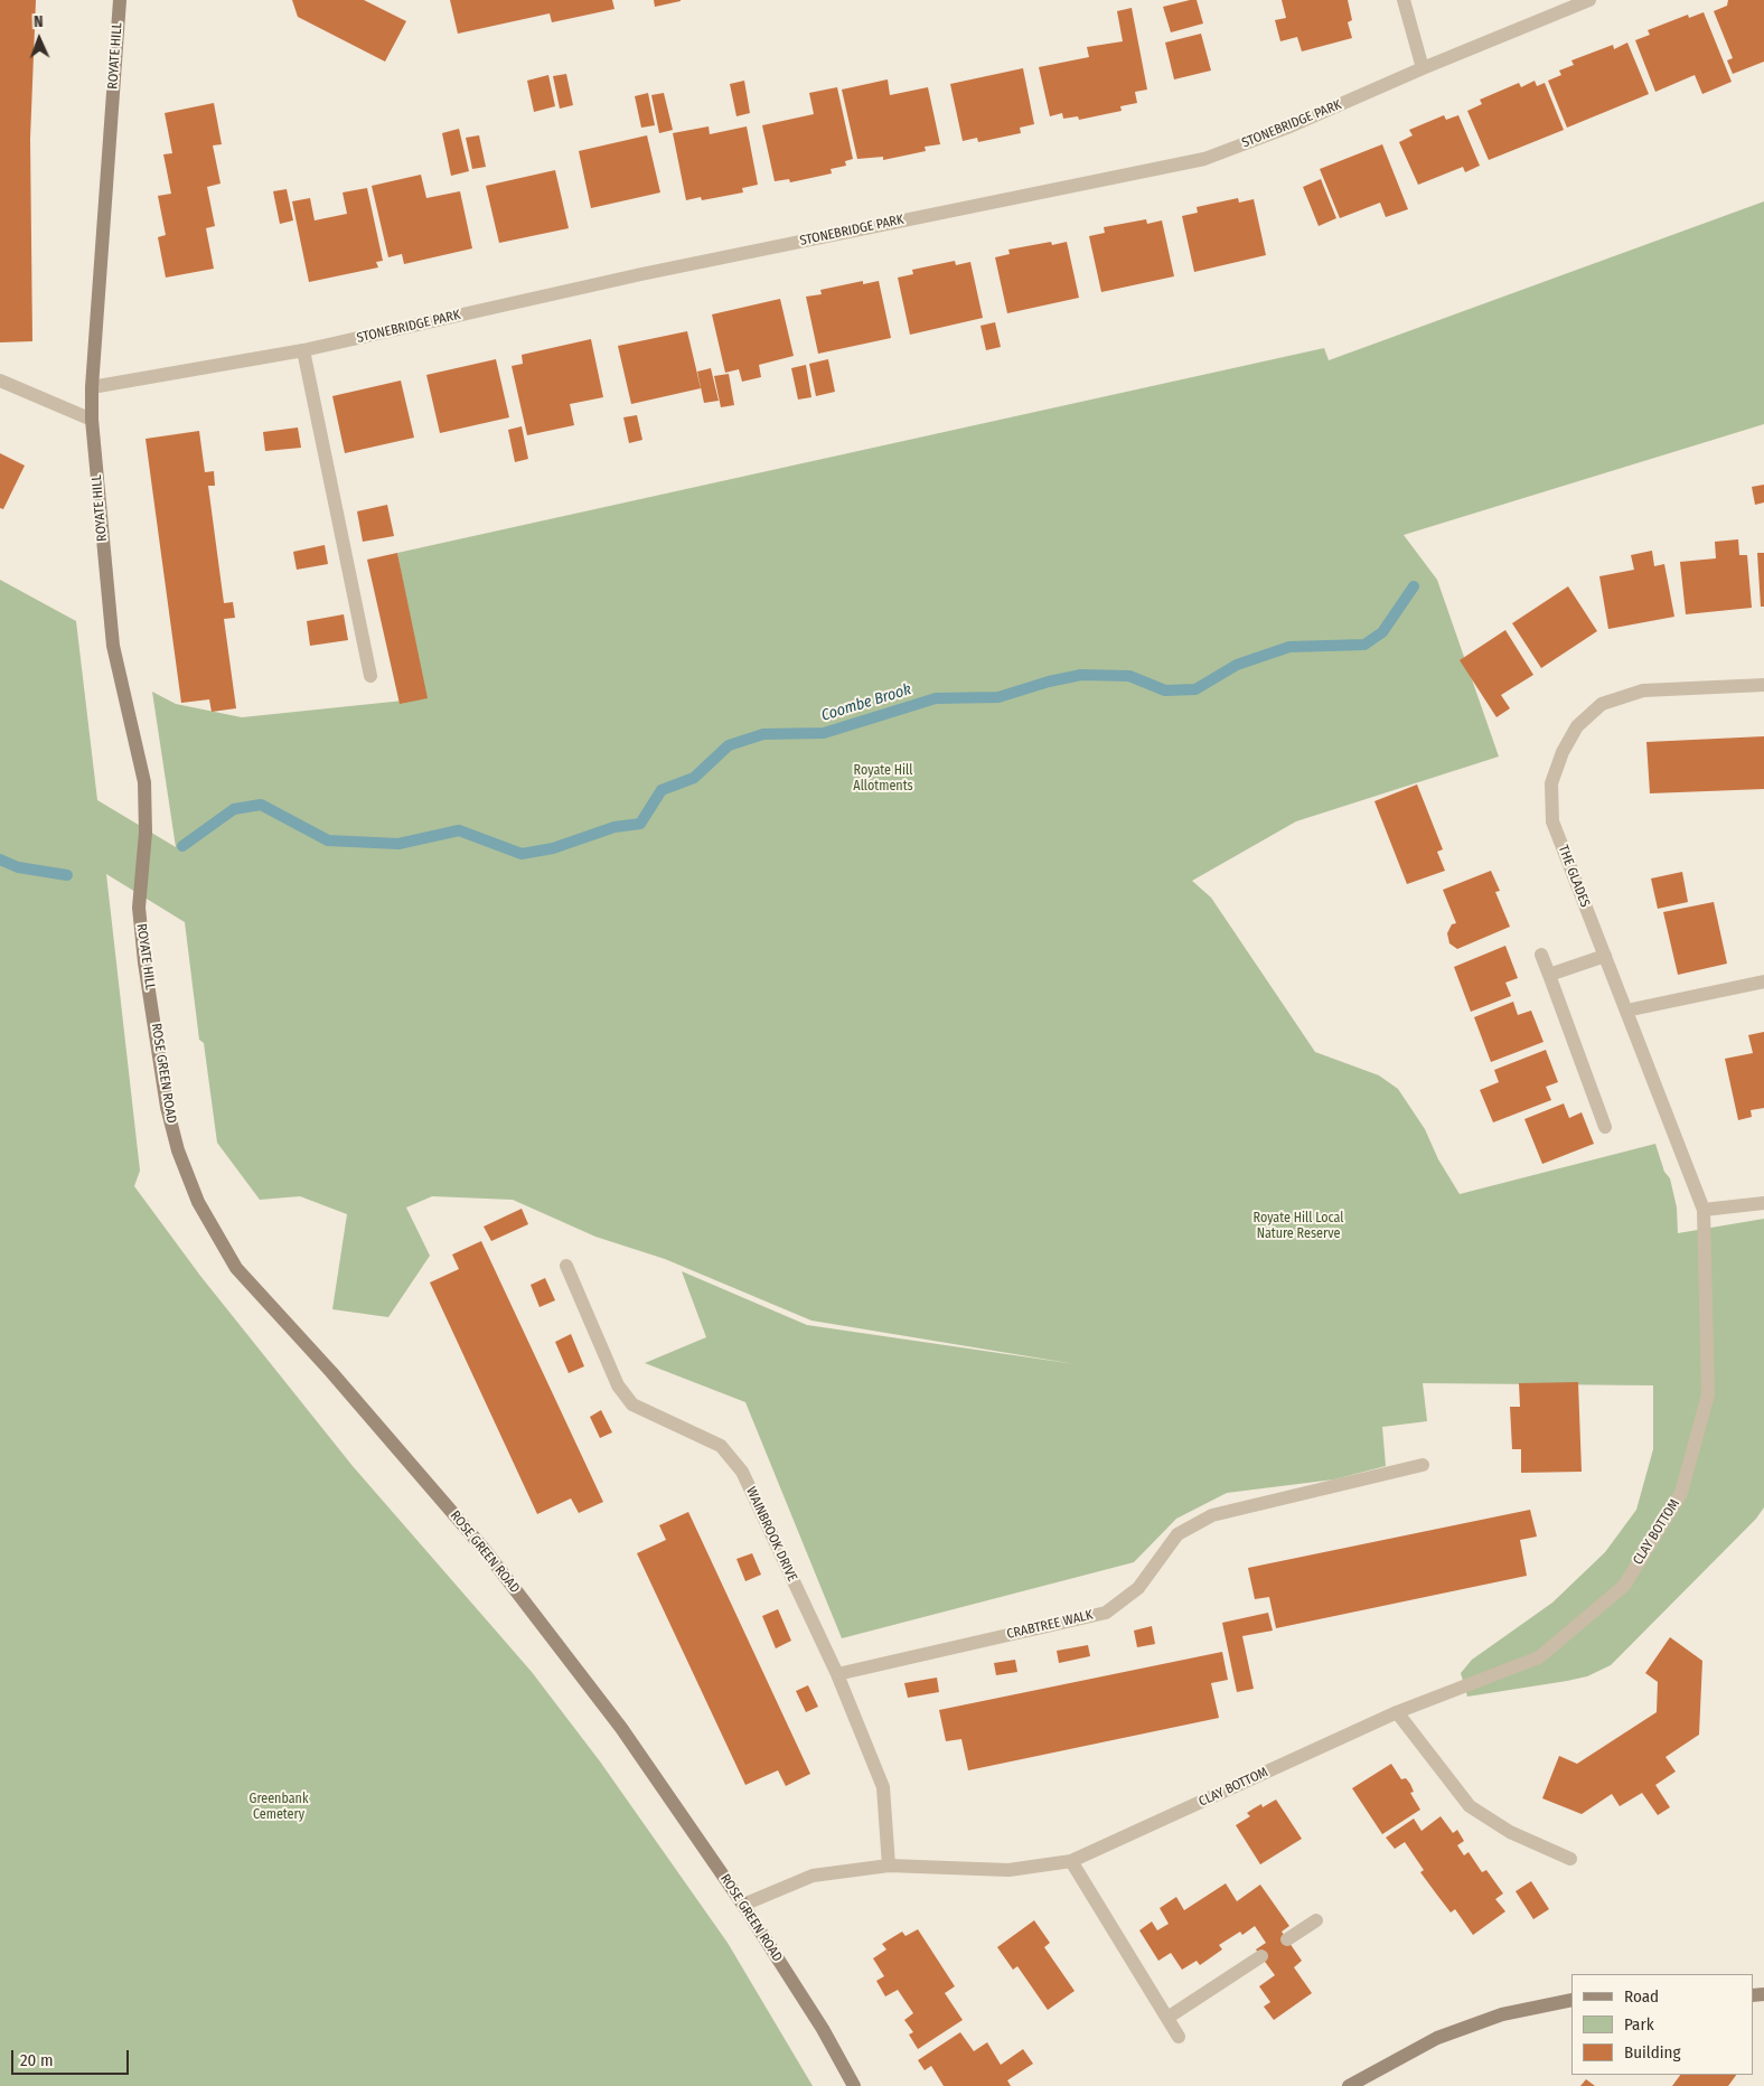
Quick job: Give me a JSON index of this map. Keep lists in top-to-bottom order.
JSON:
{
  "streets": {
    "main road": ["ROYATE HILL", "ROSE GREEN ROAD"],
    "street": [
      "STONEBRIDGE PARK",
      "THE GLADES",
      "CLAY BOTTOM",
      "WAINBROOK DRIVE",
      "CRABTREE WALK"
    ]
  },
  "crossings": [
    ["ROYATE HILL", "STONEBRIDGE PARK"],
    ["ROYATE HILL", "ROSE GREEN ROAD"],
    ["THE GLADES", "CLAY BOTTOM"],
    ["ROSE GREEN ROAD", "CLAY BOTTOM"],
    ["CLAY BOTTOM", "WAINBROOK DRIVE"],
    ["WAINBROOK DRIVE", "CRABTREE WALK"]
  ],
  "water": ["Coombe Brook"],
  "parks": ["Royate Hill Allotments", "Royate Hill Local Nature Reserve", "Greenbank Cemetery"],
  "legend": ["Road", "Park", "Building"],
  "scale_bar": "20 m",
  "north": "top"
}
